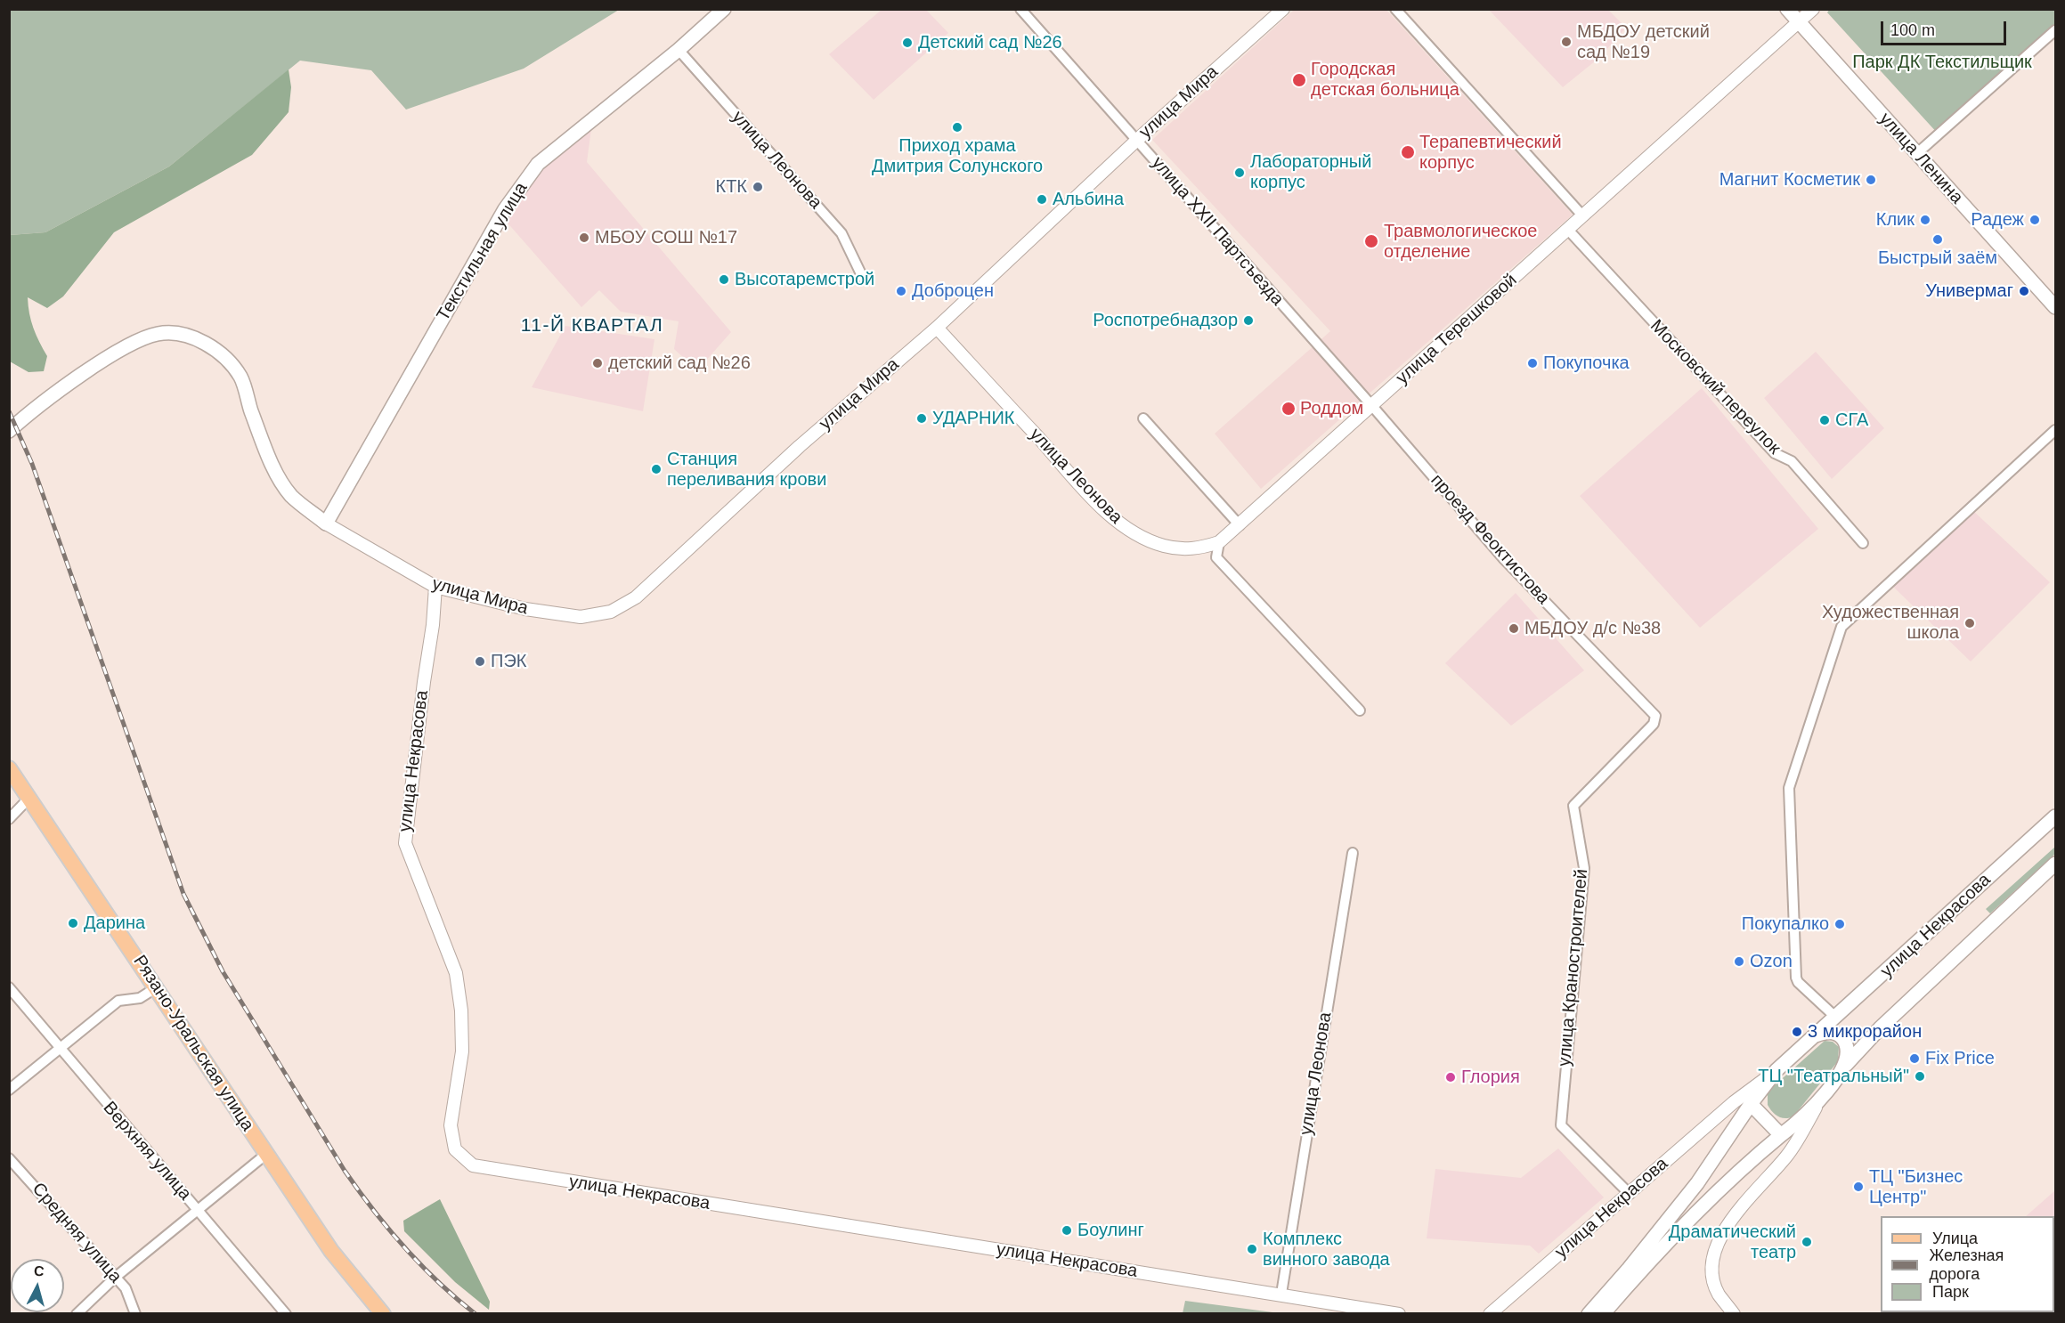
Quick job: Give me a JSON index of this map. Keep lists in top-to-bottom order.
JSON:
{
  "streets": {
    "main road": [
      "улица Ленина",
      "Текстильная улица",
      "улица Некрасова",
      "Рязано-Уральская улица"
    ],
    "street": [
      "улица Мира",
      "улица Леонова",
      "улица XXII Партсъезда",
      "улица Терешковой",
      "Московский переулок",
      "проезд Феоктистова",
      "улица Краностроителей",
      "Верхняя улица",
      "Средняя улица"
    ]
  },
  "crossings": [
    ["улица Мира", "улица Леонова"],
    ["улица Мира", "улица XXII Партсъезда"],
    ["улица Мира", "Текстильная улица"],
    ["улица Мира", "улица Некрасова"],
    ["улица Ленина", "улица Терешковой"],
    ["улица Леонова", "Текстильная улица"],
    ["улица Леонова", "улица Терешковой"],
    ["улица Леонова", "улица Некрасова"],
    ["улица XXII Партсъезда", "улица Терешковой"],
    ["улица XXII Партсъезда", "проезд Феоктистова"],
    ["улица Терешковой", "Московский переулок"],
    ["улица Терешковой", "проезд Феоктистова"],
    ["проезд Феоктистова", "улица Краностроителей"],
    ["улица Некрасова", "улица Краностроителей"]
  ],
  "districts": ["11-Й КВАРТАЛ"],
  "parks": ["Парк ДК Текстильщик"],
  "places": [
    "МБДОУ детский сад №19",
    "Детский сад №26",
    "Городская детская больница",
    "Приход храма Дмитрия Солунского",
    "Терапевтический корпус",
    "Лабораторный корпус",
    "Магнит Косметик",
    "КТК",
    "Альбина",
    "Клик",
    "Радеж",
    "МБОУ СОШ №17",
    "Быстрый заём",
    "Травмологическое отделение",
    "Высотаремстрой",
    "Доброцен",
    "Универмаг",
    "Роспотребнадзор",
    "детский сад №26",
    "Покупочка",
    "Роддом",
    "УДАРНИК",
    "СГА",
    "Станция переливания крови",
    "Художественная школа",
    "МБДОУ д/с №38",
    "ПЭК",
    "Дарина",
    "Покупалко",
    "Ozon",
    "3 микрорайон",
    "Fix Price",
    "ТЦ \"Театральный\"",
    "Глория",
    "ТЦ \"Бизнес Центр\"",
    "Боулинг",
    "Драматический театр",
    "Комплекс винного завода"
  ],
  "legend": ["Улица", "Железная дорога", "Парк"],
  "scale_bar": "100 m",
  "north": "top"
}
